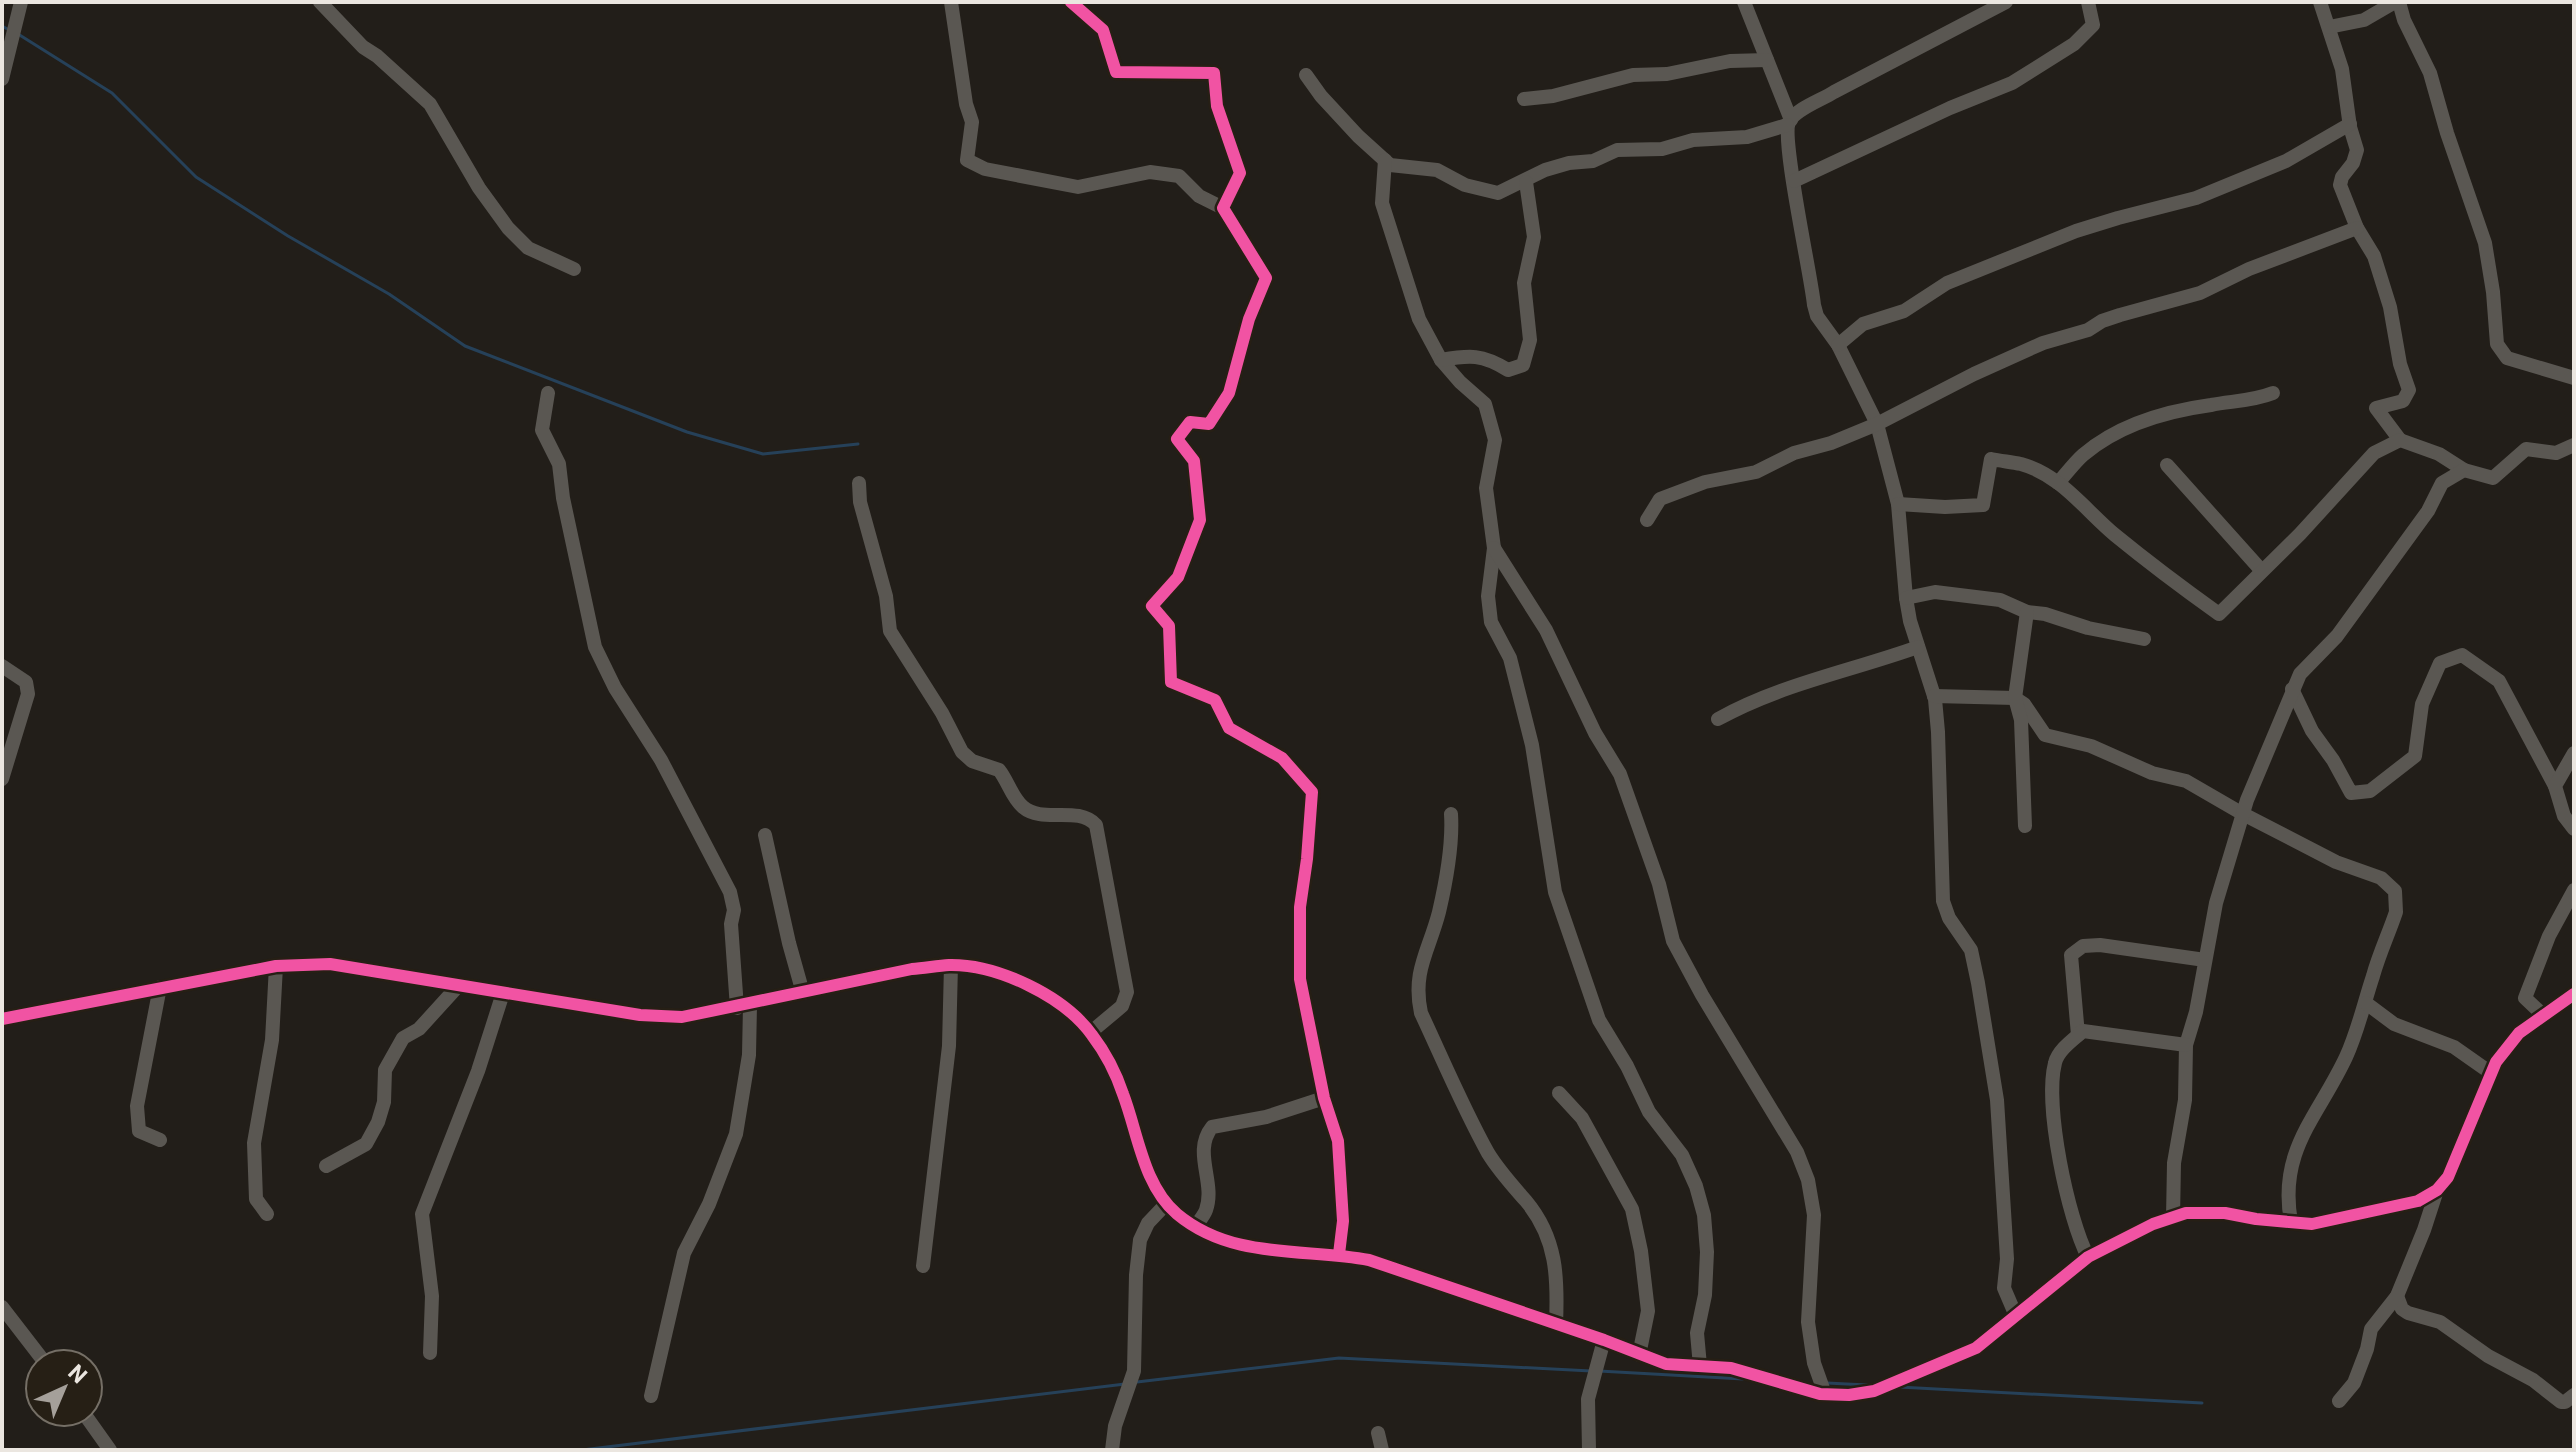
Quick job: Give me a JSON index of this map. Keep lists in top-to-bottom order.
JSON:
{
  "north": "top right"
}
